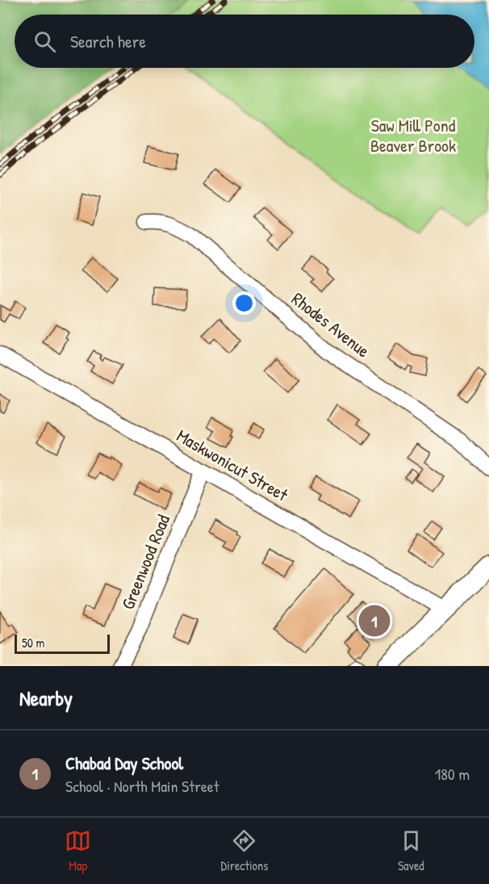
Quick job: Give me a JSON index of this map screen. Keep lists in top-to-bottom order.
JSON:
{
  "streets": {
    "street": ["Rhodes Avenue", "Maskwonicut Street", "Greenwood Road"]
  },
  "crossings": [
    ["Maskwonicut Street", "Greenwood Road"]
  ],
  "parks": ["Saw Mill Pond Beaver Brook"],
  "scale_bar": "50 m",
  "page": {
    "search": "Search here",
    "pins": "1",
    "scale": "50 m",
    "heading": "Nearby",
    "list": [
      {
        "mark": "1",
        "name": "Chabad Day School",
        "note": "School · North Main Street",
        "value": "180 m"
      }
    ],
    "nav": ["Map", "Directions", "Saved"]
  }
}
